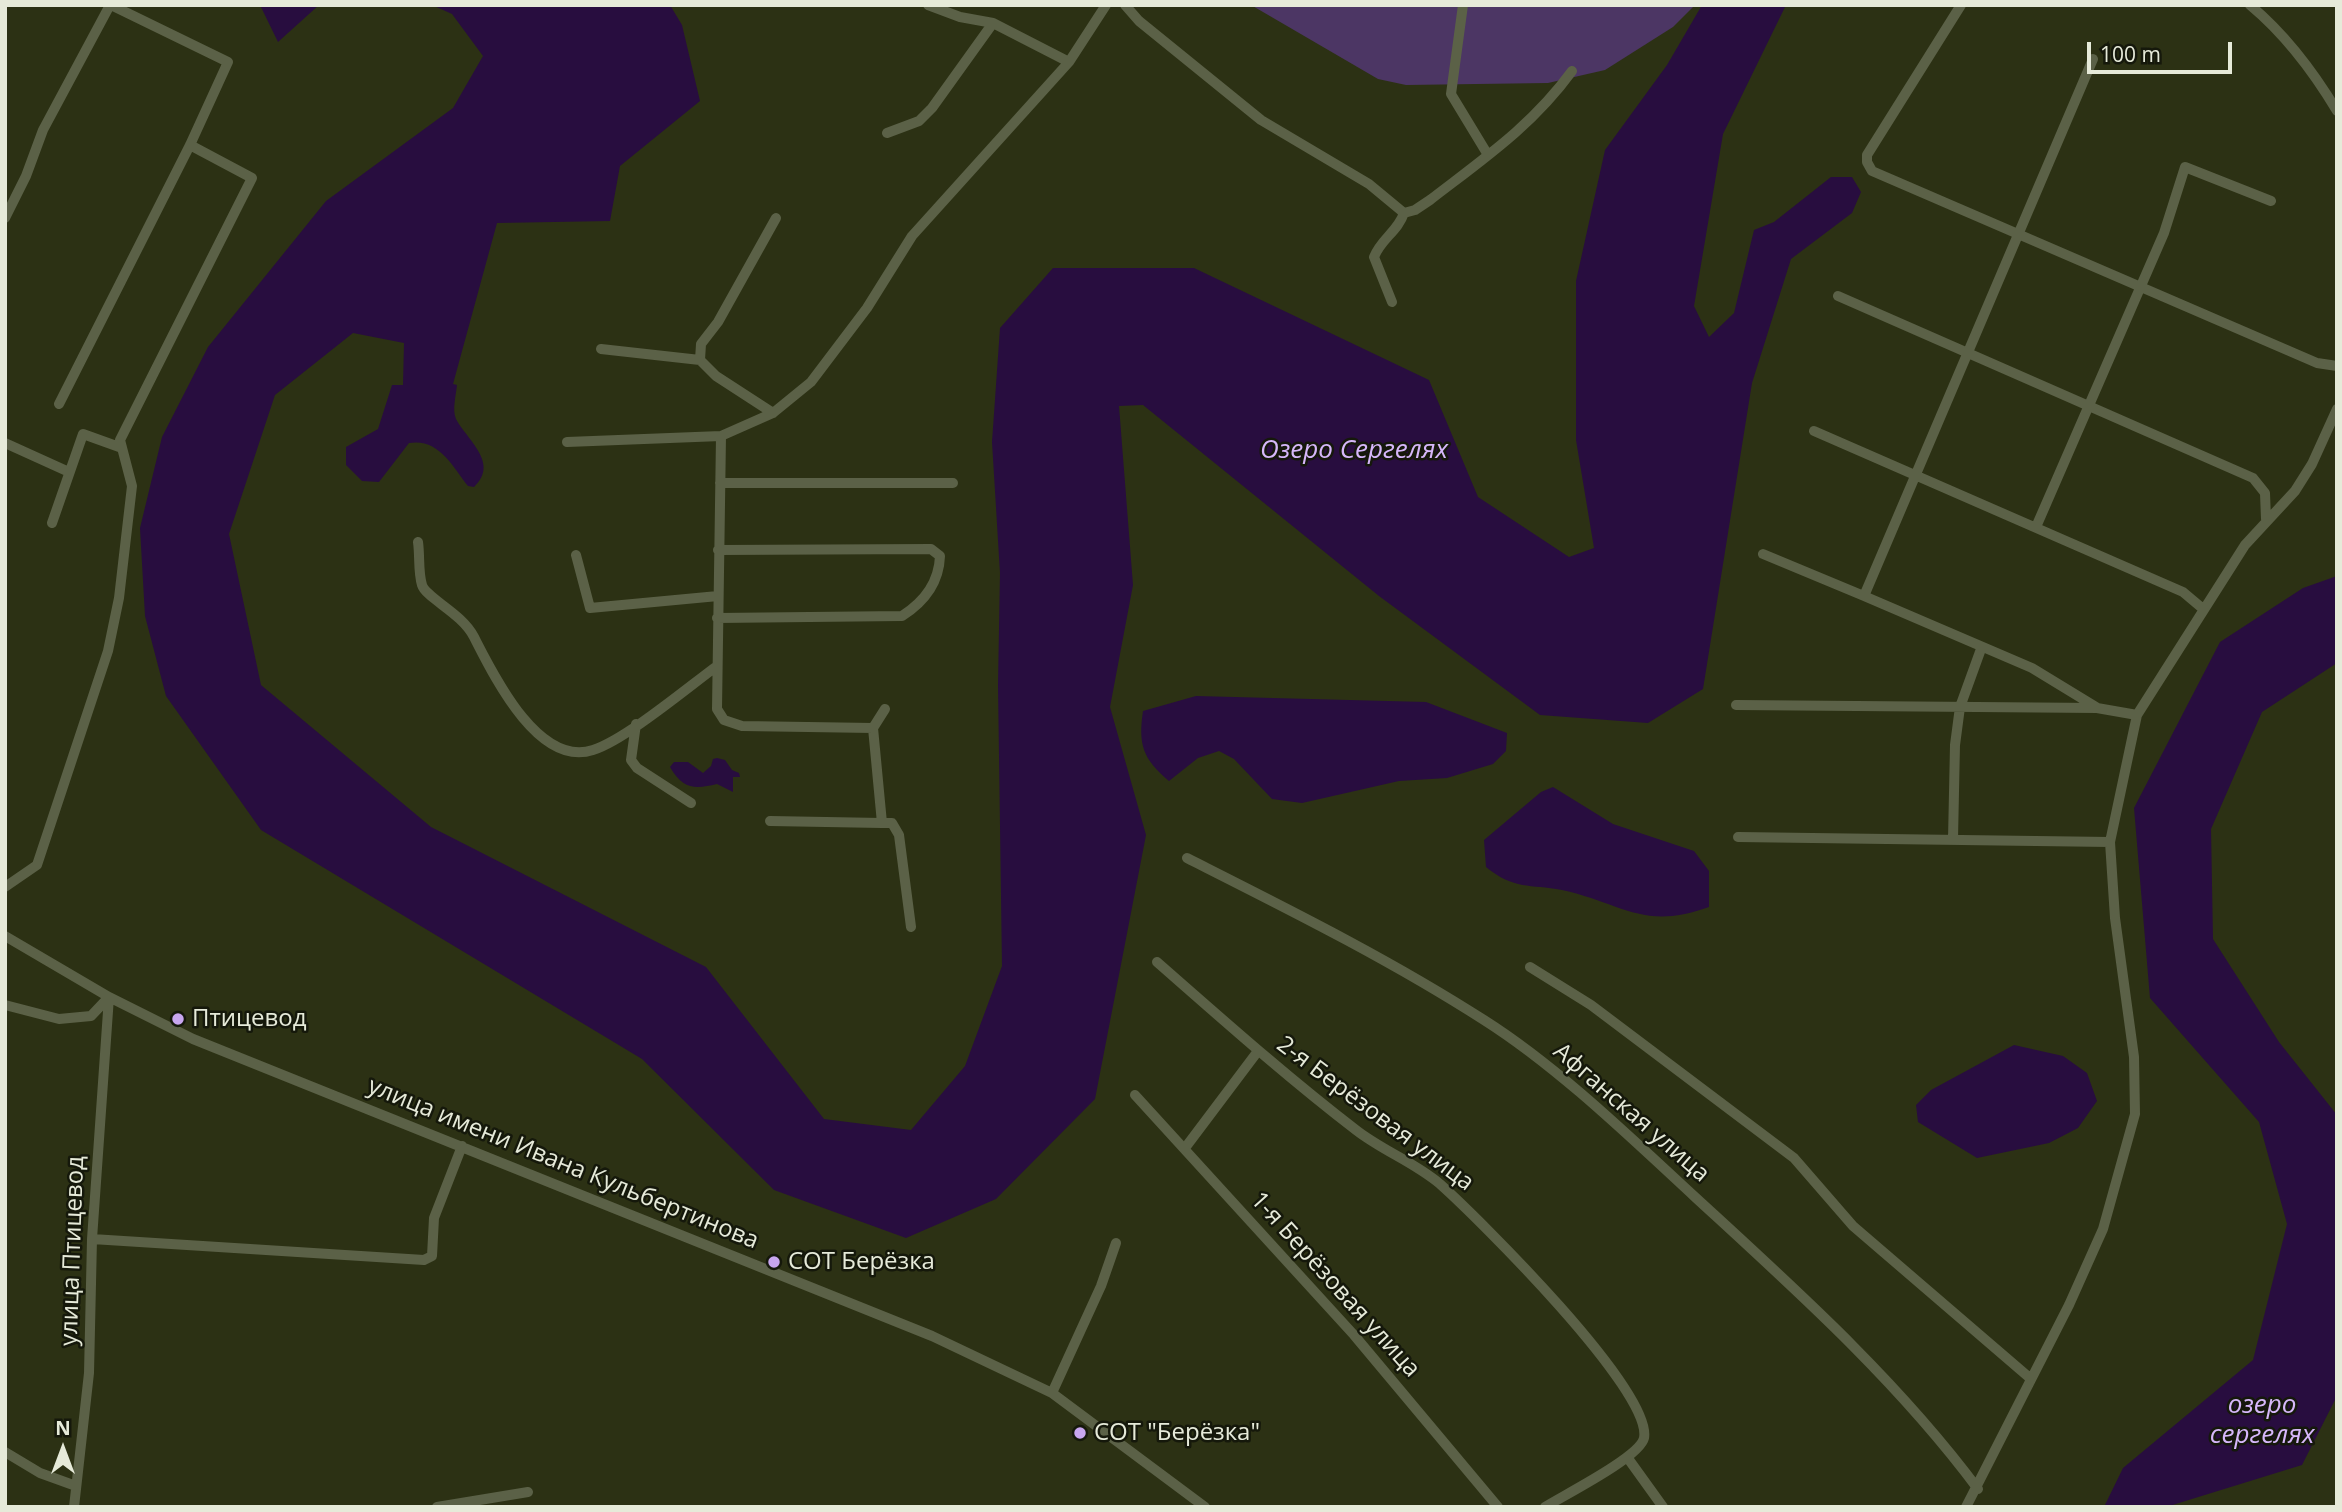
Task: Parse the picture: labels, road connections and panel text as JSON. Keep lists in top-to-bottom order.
{
  "streets": {
    "street": [
      "Афганская улица",
      "2-я Берёзовая улица",
      "улица имени Ивана Кульбертинова",
      "улица Птицевод",
      "1-я Берёзовая улица"
    ]
  },
  "crossings": [
    ["улица имени Ивана Кульбертинова", "улица Птицевод"]
  ],
  "water": ["Озеро Сергелях", "озеро сергелях"],
  "places": ["Птицевод", "СОТ Берёзка", "СОТ \"Берёзка\""],
  "scale_bar": "100 m",
  "north": "top"
}
